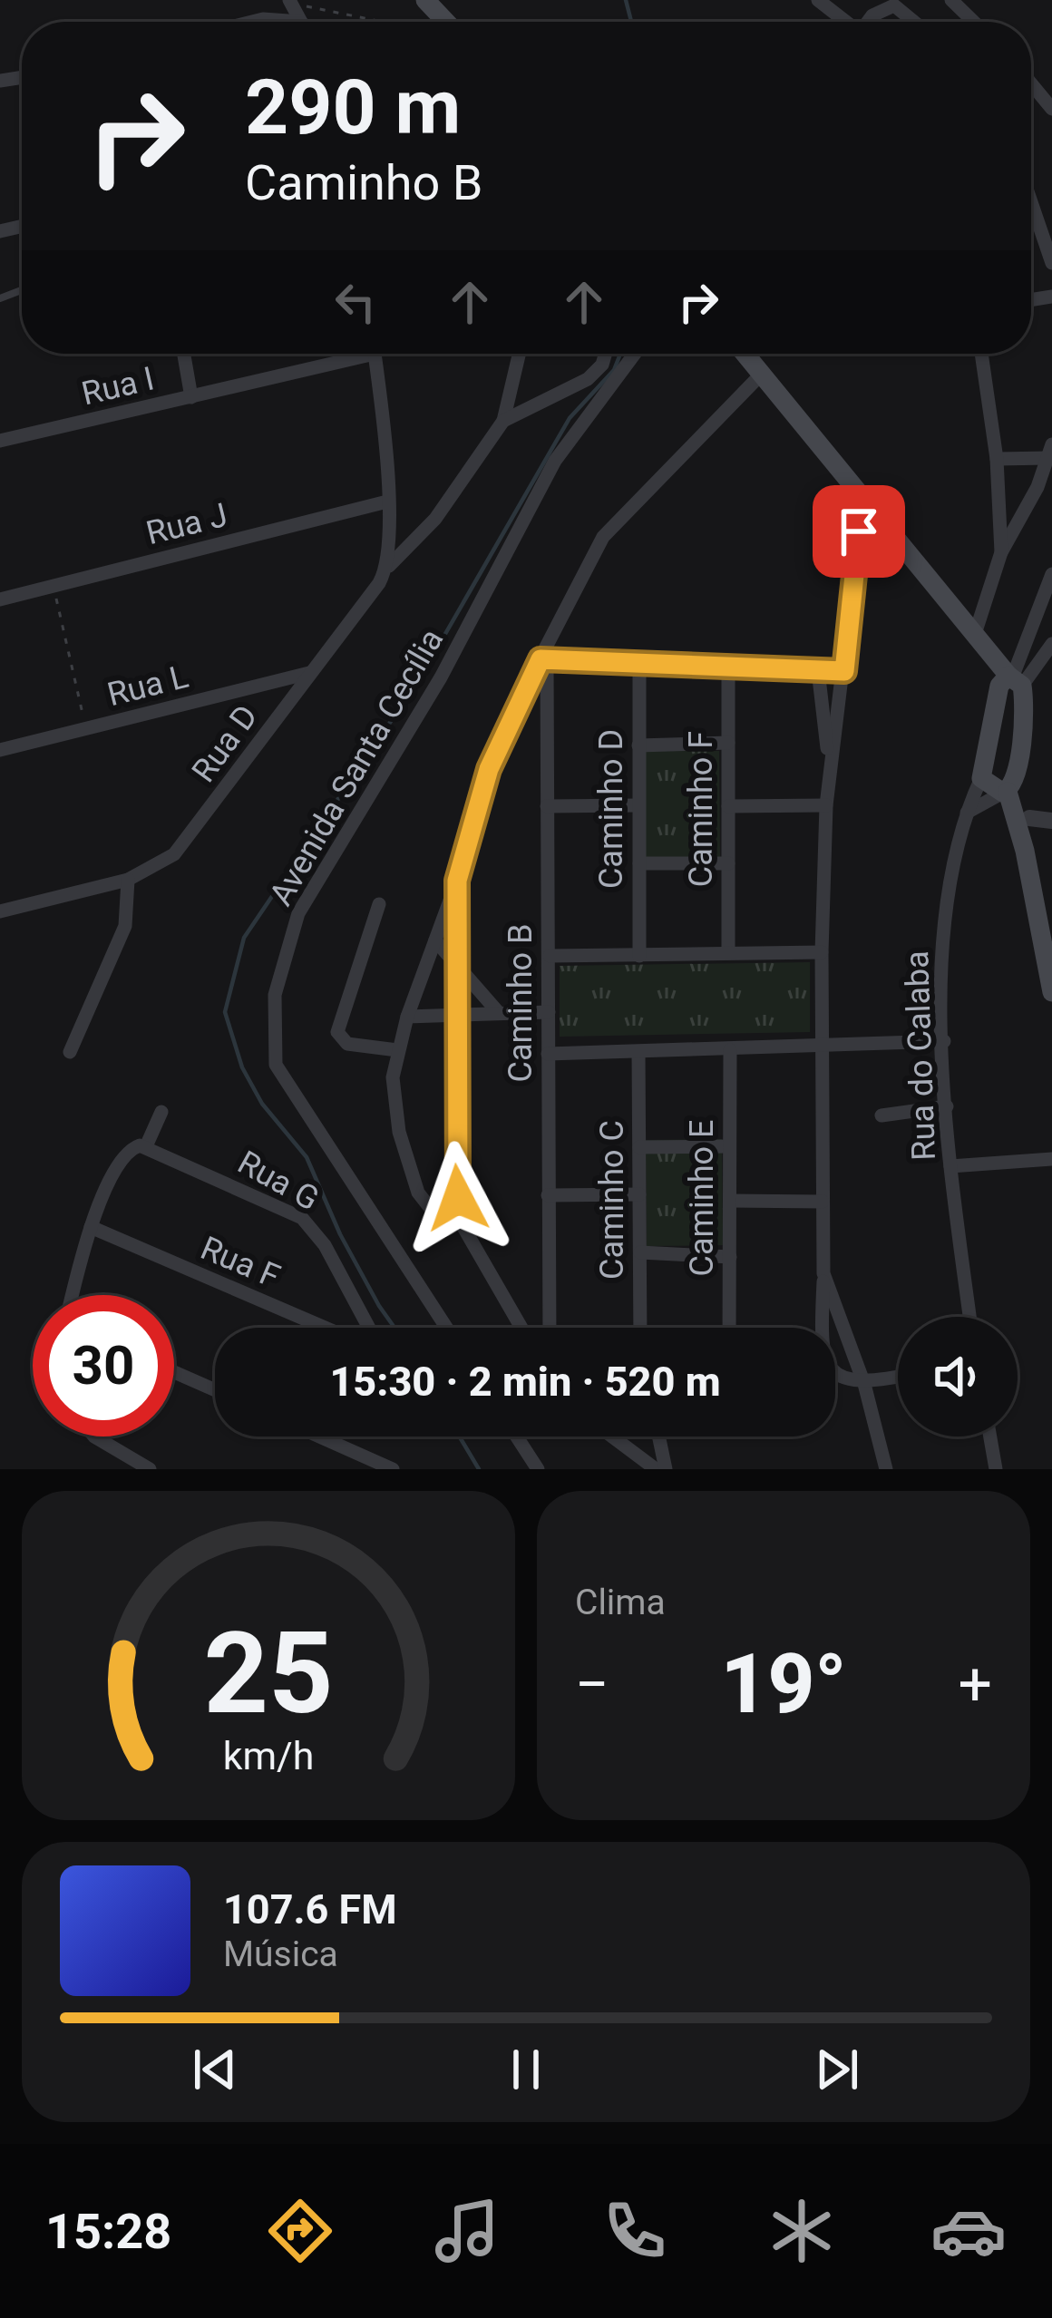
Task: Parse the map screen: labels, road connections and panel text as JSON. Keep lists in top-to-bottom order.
{
  "streets": {
    "street": [
      "Rua I",
      "Rua J",
      "Rua L",
      "Rua D",
      "Avenida Santa Cecília",
      "Caminho D",
      "Caminho F",
      "Caminho B",
      "Rua do Calaba",
      "Rua G",
      "Caminho E",
      "Caminho C",
      "Rua F"
    ]
  },
  "crossings": [
    ["Rua L", "Rua D"]
  ],
  "page": {
    "turn": ["290 m", "Caminho B"],
    "limit": "30",
    "trip": "15:30 · 2 min · 520 m",
    "tile": "Clima",
    "heat": ["−", "19°", "+"],
    "song": ["107.6 FM", "Música"],
    "tabs": "15:28",
    "gauge": ["25", "km/h"]
  }
}
